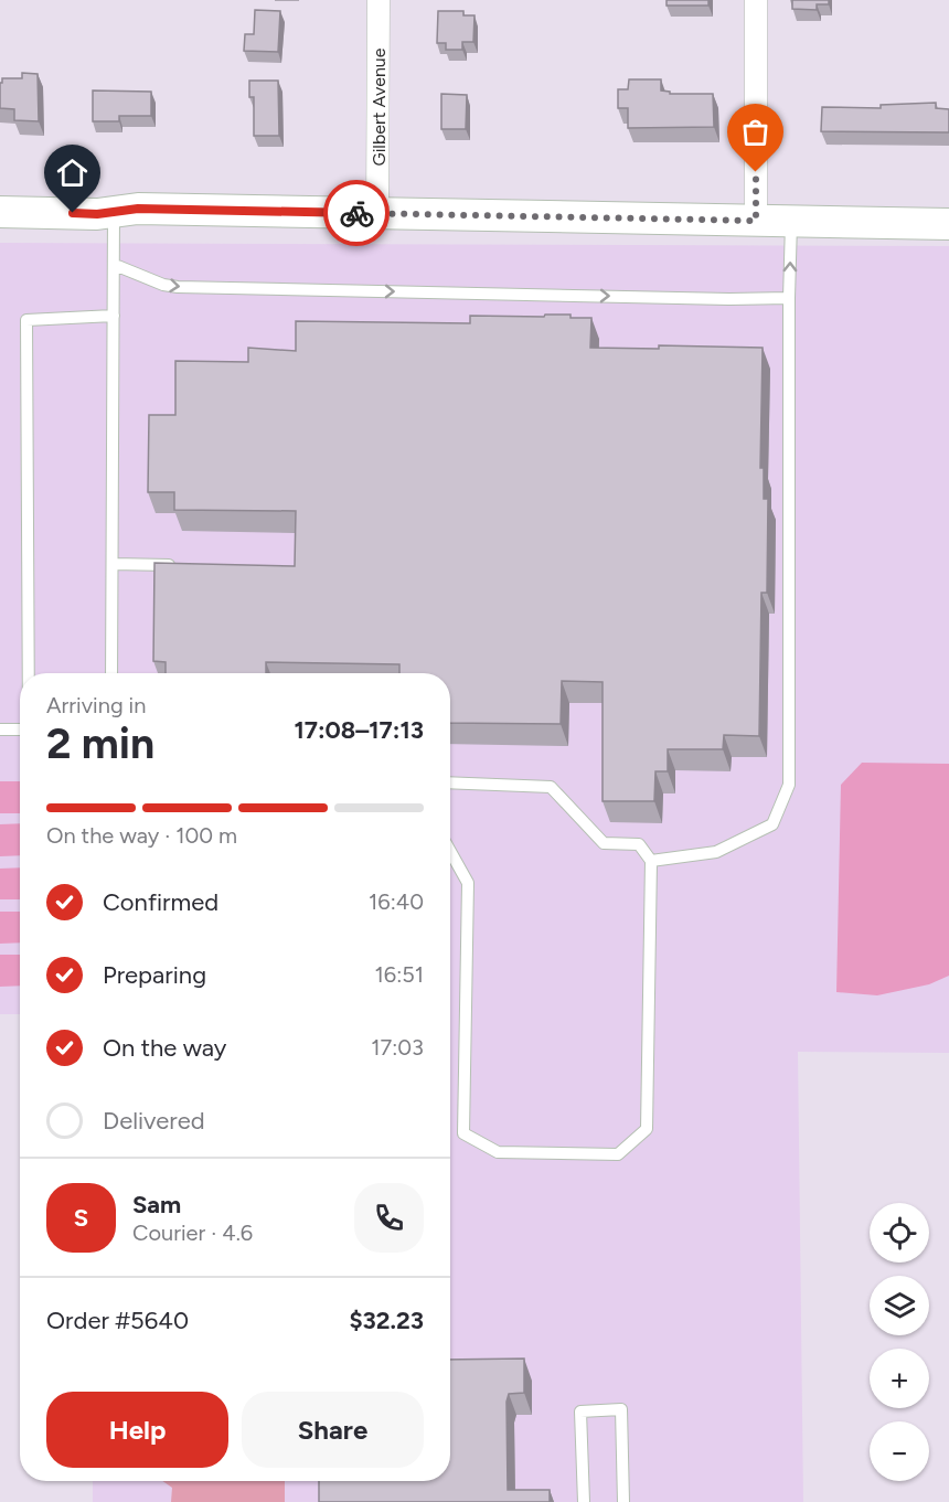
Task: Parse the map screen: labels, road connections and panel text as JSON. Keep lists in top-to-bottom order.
{
  "streets": {
    "street": ["Gilbert Avenue"]
  },
  "page": {
    "heading": ["2 min", "Arriving in", "17:08–17:13"],
    "panel": [
      "Sam",
      "Courier · 4.6",
      "Order #5640",
      "$32.23"
    ],
    "bar": "On the way · 100 m",
    "list": [
      ["Confirmed", "16:40"],
      ["Preparing", "16:51"],
      ["On the way", "17:03"],
      "Delivered"
    ],
    "round": "S",
    "map_buttons": ["+", "−"],
    "buttons": ["Help", "Share"]
  }
}
